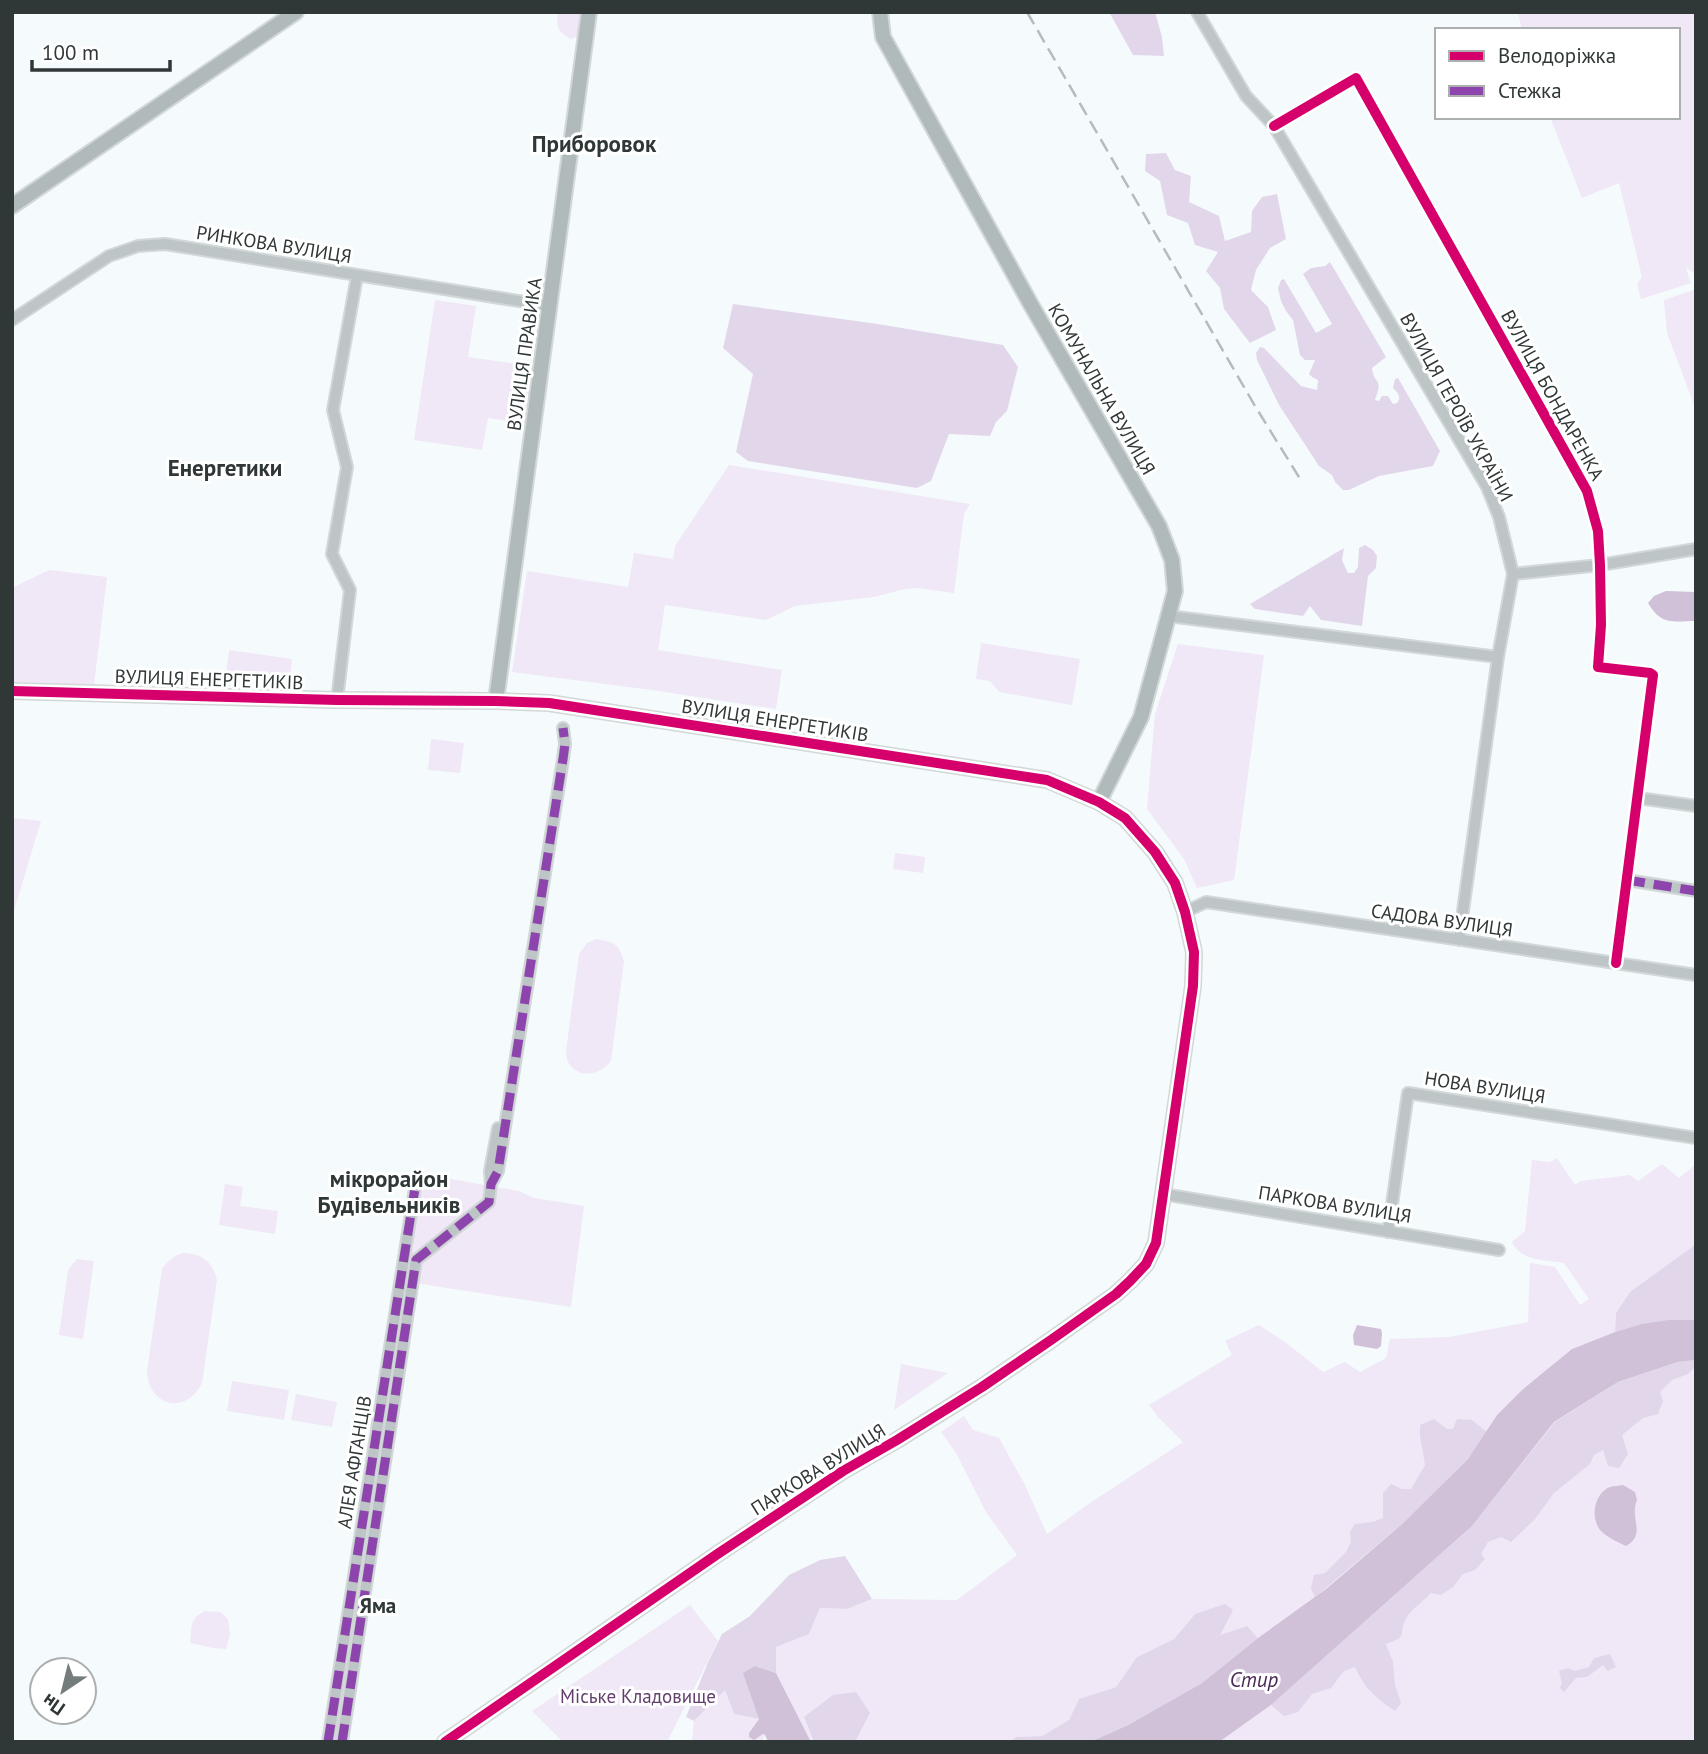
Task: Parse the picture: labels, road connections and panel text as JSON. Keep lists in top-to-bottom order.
{
  "streets": {
    "street": [
      "РИНКОВА ВУЛИЦЯ",
      "ВУЛИЦЯ ПРАВИКА",
      "КОМУНАЛЬНА ВУЛИЦЯ",
      "ВУЛИЦЯ БОНДАРЕНКА",
      "ВУЛИЦЯ ГЕРОЇВ УКРАЇНИ",
      "ВУЛИЦЯ ЕНЕРГЕТИКІВ",
      "САДОВА ВУЛИЦЯ",
      "НОВА ВУЛИЦЯ",
      "ПАРКОВА ВУЛИЦЯ",
      "АЛЕЯ АФГАНЦІВ"
    ]
  },
  "crossings": [
    ["РИНКОВА ВУЛИЦЯ", "ВУЛИЦЯ ПРАВИКА"],
    ["ВУЛИЦЯ ПРАВИКА", "ВУЛИЦЯ ЕНЕРГЕТИКІВ"],
    ["КОМУНАЛЬНА ВУЛИЦЯ", "ВУЛИЦЯ ЕНЕРГЕТИКІВ"],
    ["ВУЛИЦЯ БОНДАРЕНКА", "ВУЛИЦЯ ГЕРОЇВ УКРАЇНИ"],
    ["ВУЛИЦЯ БОНДАРЕНКА", "САДОВА ВУЛИЦЯ"],
    ["ВУЛИЦЯ ГЕРОЇВ УКРАЇНИ", "САДОВА ВУЛИЦЯ"],
    ["ВУЛИЦЯ ЕНЕРГЕТИКІВ", "САДОВА ВУЛИЦЯ"],
    ["ВУЛИЦЯ ЕНЕРГЕТИКІВ", "ПАРКОВА ВУЛИЦЯ"],
    ["НОВА ВУЛИЦЯ", "ПАРКОВА ВУЛИЦЯ"]
  ],
  "districts": [
    "Приборовок",
    "Енергетики",
    "мікрорайон Будівельників",
    "Яма"
  ],
  "water": ["Стир"],
  "parks": ["Міське Кладовище"],
  "legend": ["Велодоріжка", "Стежка"],
  "scale_bar": "100 m",
  "north": "bottom left"
}
